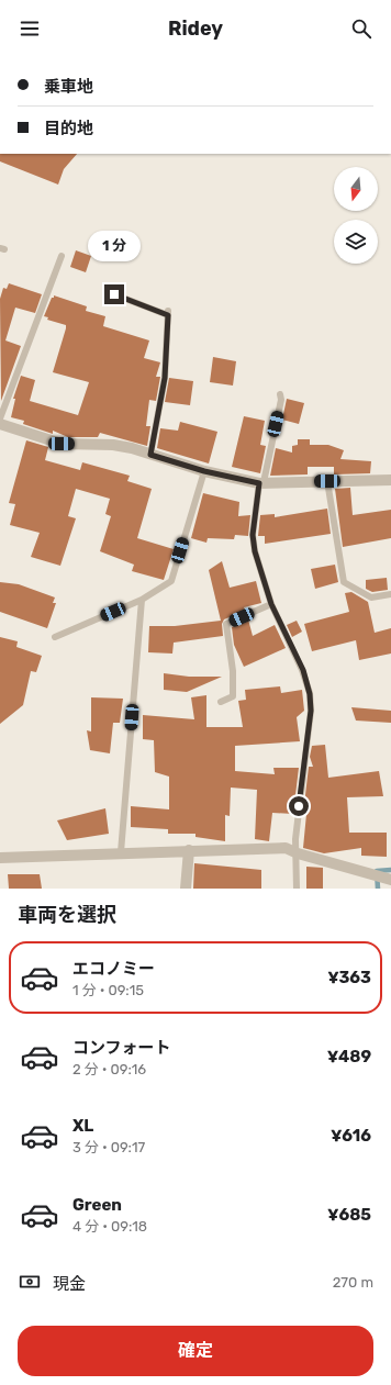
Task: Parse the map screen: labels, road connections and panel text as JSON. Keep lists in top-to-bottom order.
{
  "north": "bottom",
  "page": {
    "header": "Ridey",
    "banner": ["乗車地", "目的地"],
    "bubble": "1 分",
    "heading": "車両を選択",
    "list": [
      {
        "name": "エコノミー",
        "note": "1 分 · 09:15",
        "value": "¥363"
      },
      {
        "name": "コンフォート",
        "note": "2 分 · 09:16",
        "value": "¥489"
      },
      {
        "name": "XL",
        "note": "3 分 · 09:17",
        "value": "¥616"
      },
      {
        "name": "Green",
        "note": "4 分 · 09:18",
        "value": "¥685"
      }
    ],
    "pay": ["現金", "270 m"],
    "buttons": "確定"
  }
}
